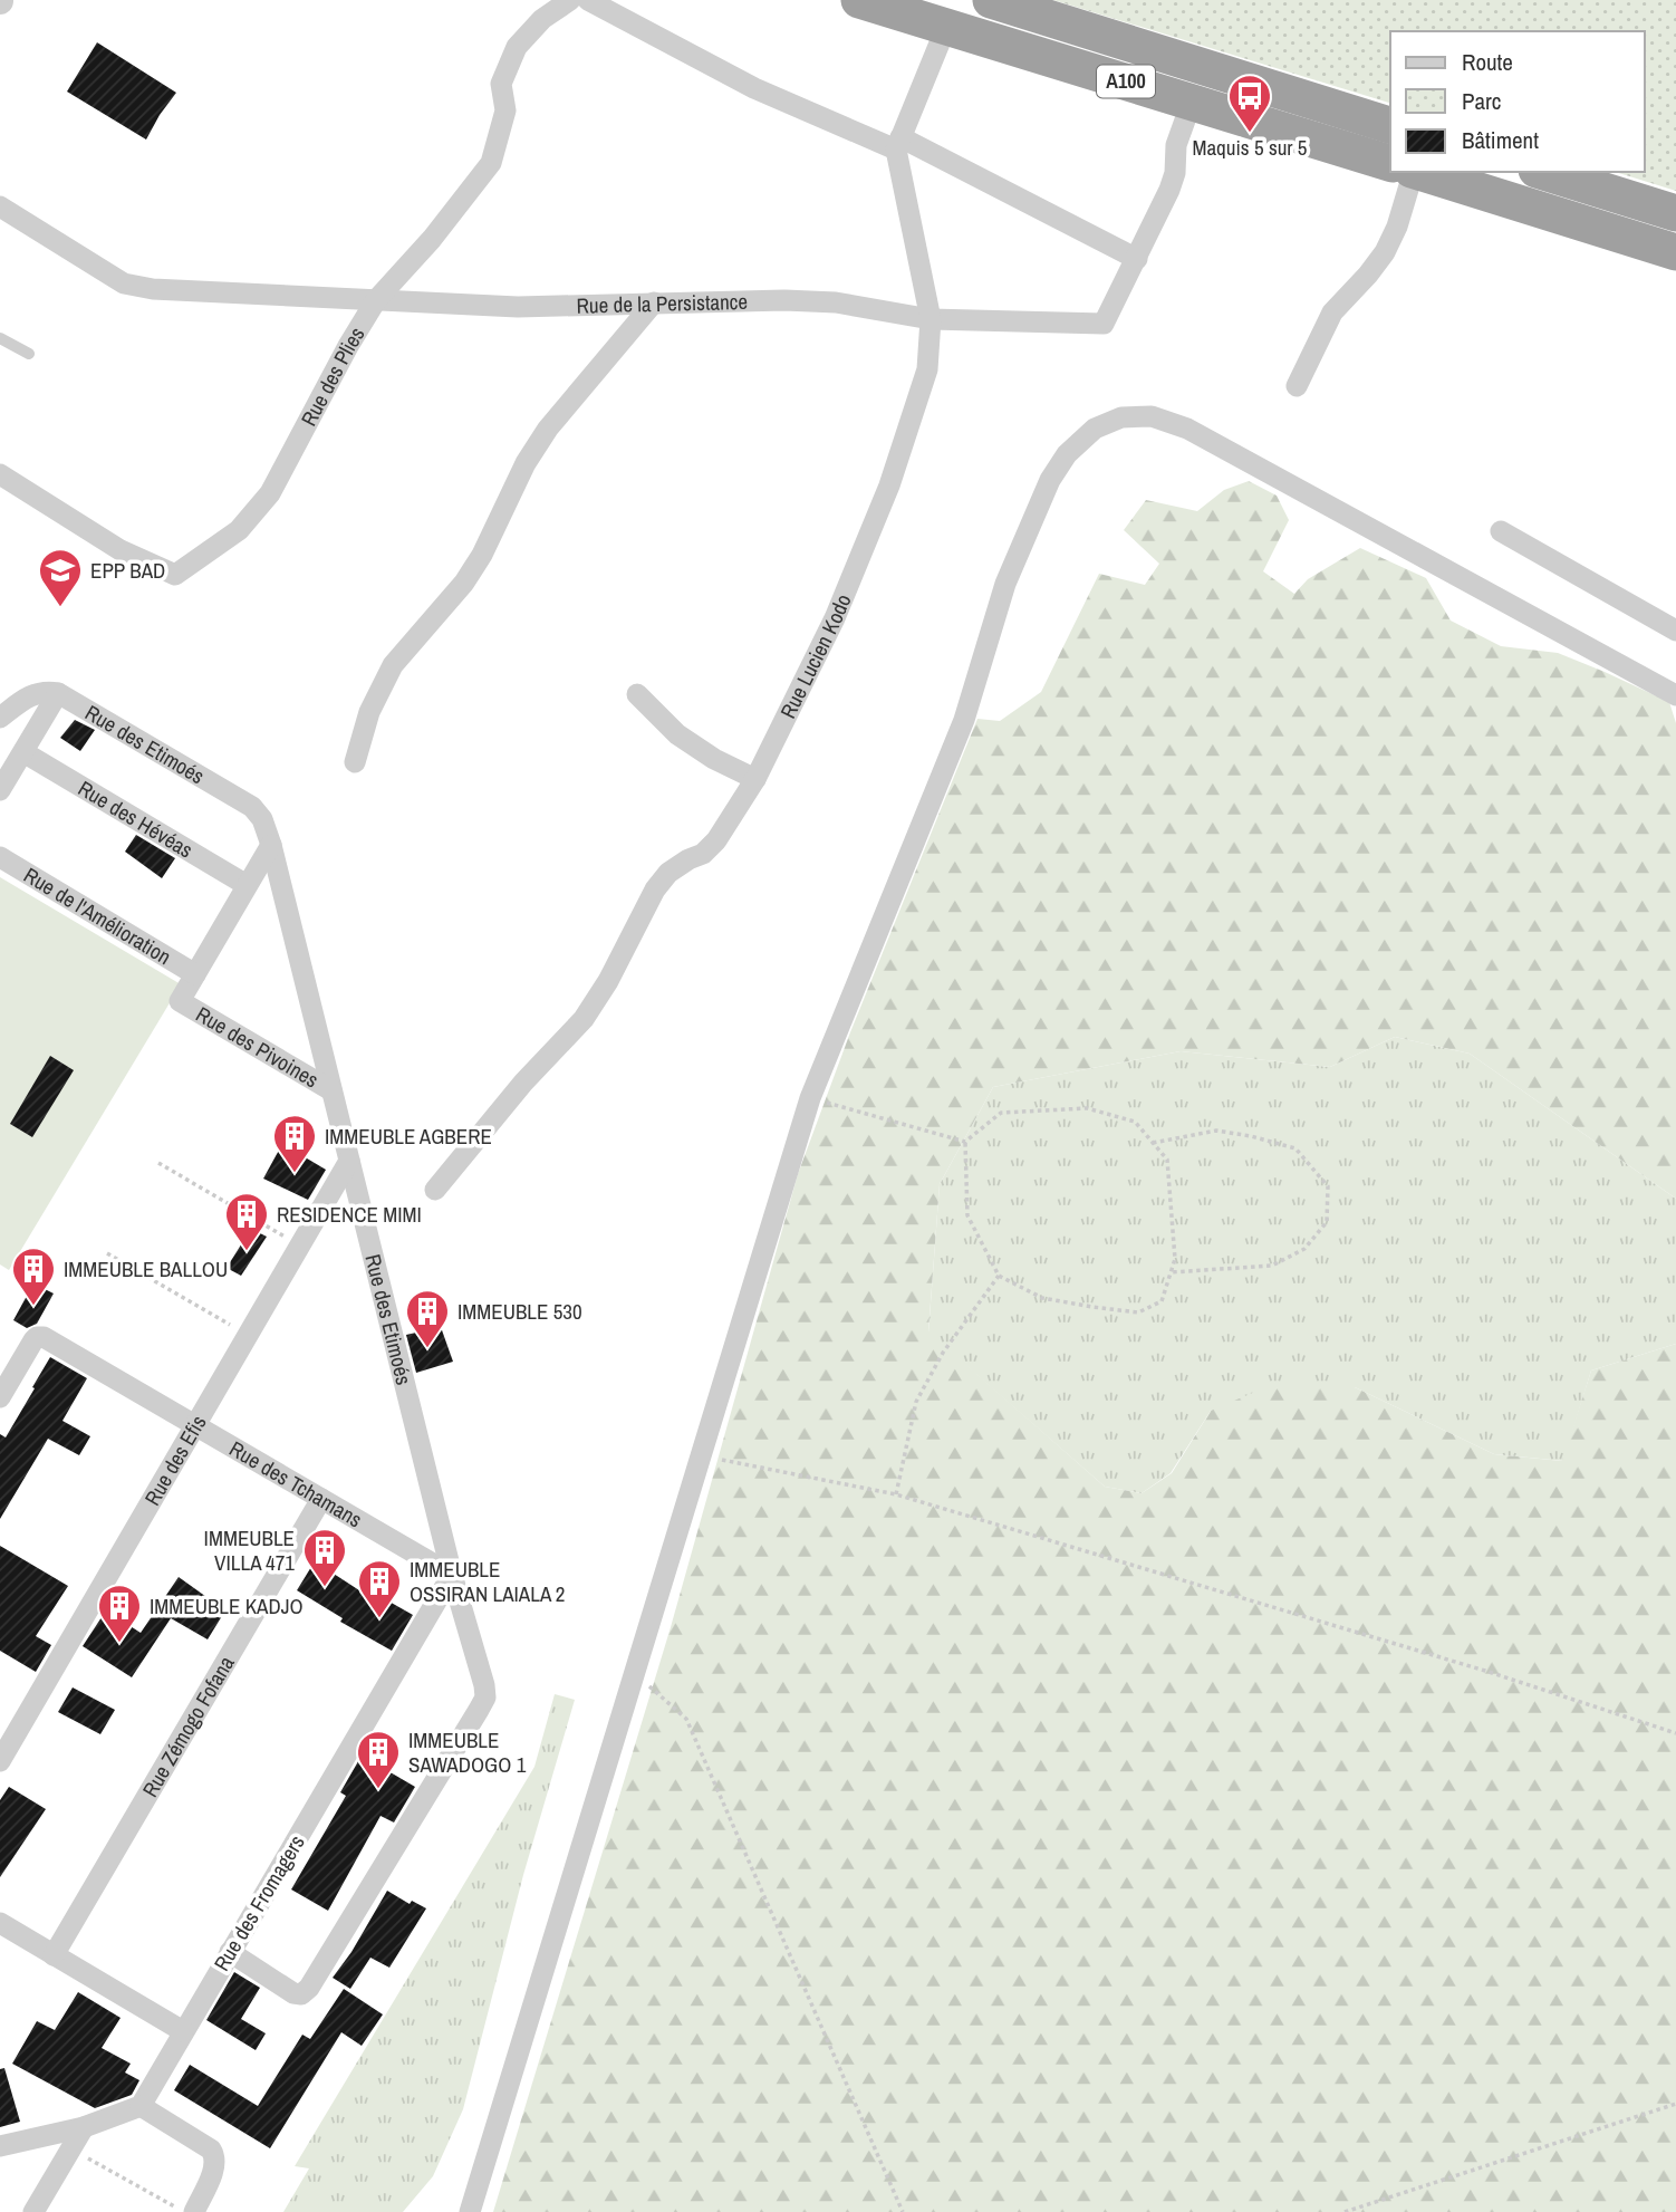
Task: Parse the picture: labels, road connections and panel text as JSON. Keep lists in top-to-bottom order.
{
  "streets": {
    "highway": ["A100"],
    "street": [
      "Rue de la Persistance",
      "Rue des Plies",
      "Rue Lucien Kodo",
      "Rue des Etimoés",
      "Rue des Hévéas",
      "Rue de l'Amélioration",
      "Rue des Pivoines",
      "Rue des Efis",
      "Rue des Tchamans",
      "Rue Zémogo Fofana",
      "Rue des Fromagers"
    ]
  },
  "crossings": [
    ["A100", "Rue de la Persistance"],
    ["Rue de la Persistance", "Rue des Plies"],
    ["Rue de la Persistance", "Rue Lucien Kodo"],
    ["Rue des Etimoés", "Rue des Pivoines"],
    ["Rue des Etimoés", "Rue des Efis"],
    ["Rue des Etimoés", "Rue des Tchamans"],
    ["Rue des Etimoés", "Rue des Fromagers"],
    ["Rue des Hévéas", "Rue des Pivoines"],
    ["Rue de l'Amélioration", "Rue des Pivoines"],
    ["Rue des Efis", "Rue des Tchamans"],
    ["Rue des Tchamans", "Rue Zémogo Fofana"],
    ["Rue des Tchamans", "Rue des Fromagers"]
  ],
  "places": {
    "bus stop": ["Maquis 5 sur 5"],
    "school or university": ["EPP BAD"],
    "building": [
      "IMMEUBLE AGBERE",
      "RESIDENCE MIMI",
      "IMMEUBLE BALLOU",
      "IMMEUBLE 530",
      "IMMEUBLE VILLA 471",
      "IMMEUBLE OSSIRAN LAIALA 2",
      "IMMEUBLE KADJO",
      "IMMEUBLE SAWADOGO 1"
    ]
  },
  "legend": ["Route", "Parc", "Bâtiment"]
}
